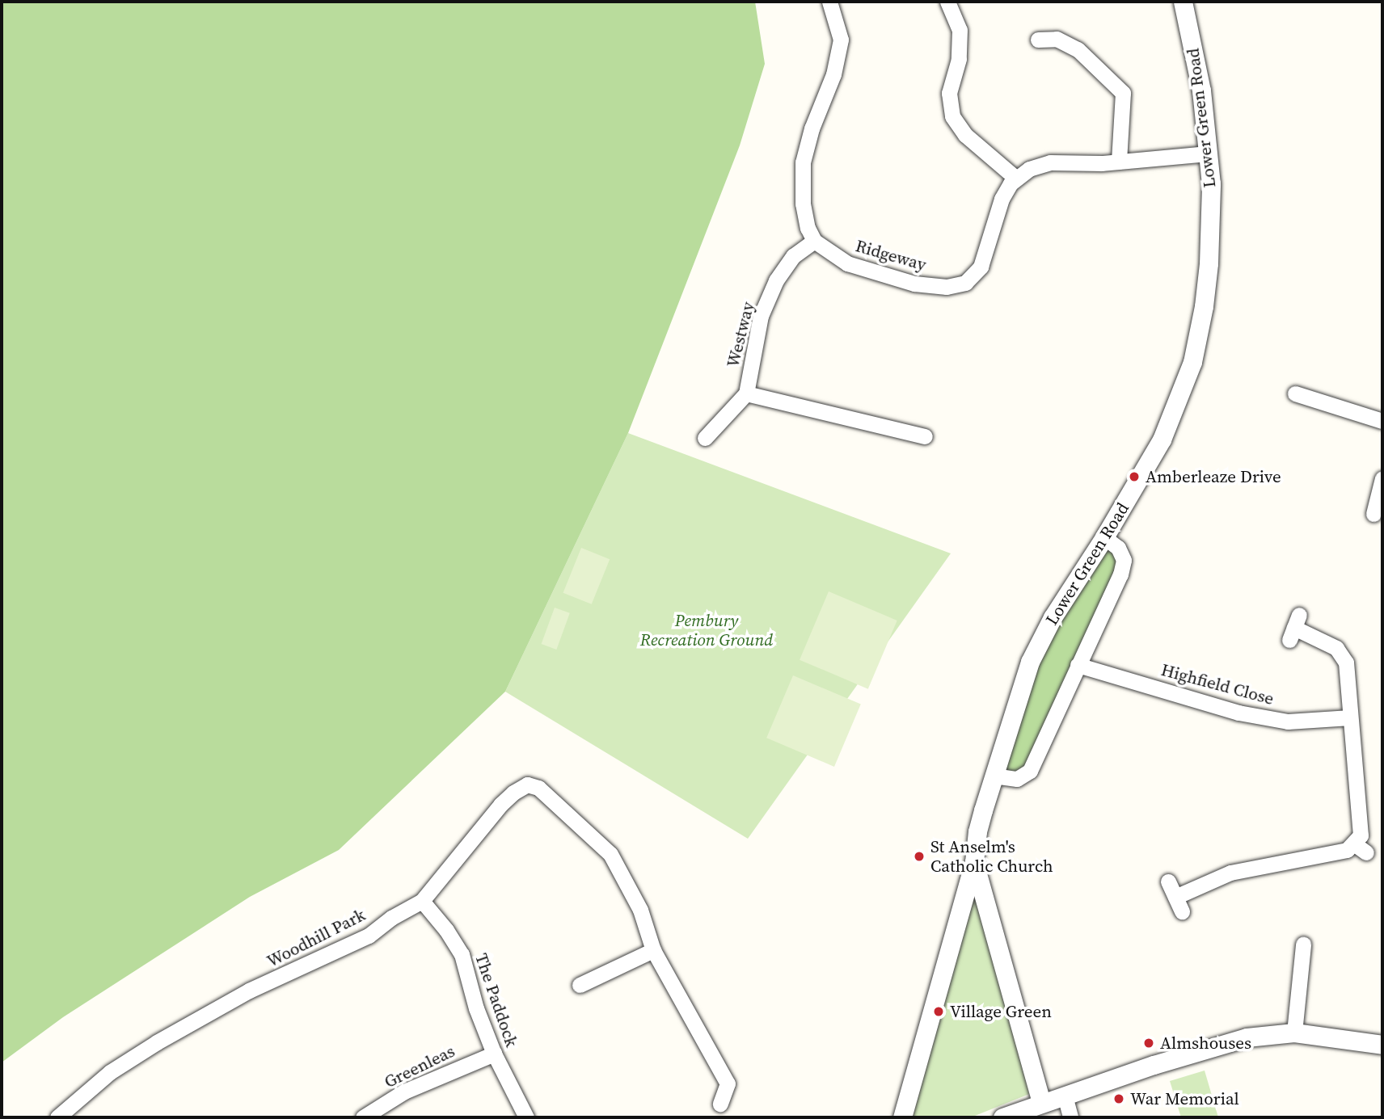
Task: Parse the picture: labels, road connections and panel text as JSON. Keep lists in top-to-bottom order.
{
  "streets": {
    "street": [
      "Lower Green Road",
      "Ridgeway",
      "Westway",
      "Highfield Close",
      "Woodhill Park",
      "The Paddock",
      "Greenleas"
    ]
  },
  "crossings": [
    ["Ridgeway", "Westway"],
    ["Woodhill Park", "The Paddock"],
    ["The Paddock", "Greenleas"]
  ],
  "parks": ["Pembury Recreation Ground"],
  "places": [
    "Amberleaze Drive",
    "St Anselm's Catholic Church",
    "Village Green",
    "Almshouses",
    "War Memorial"
  ]
}
